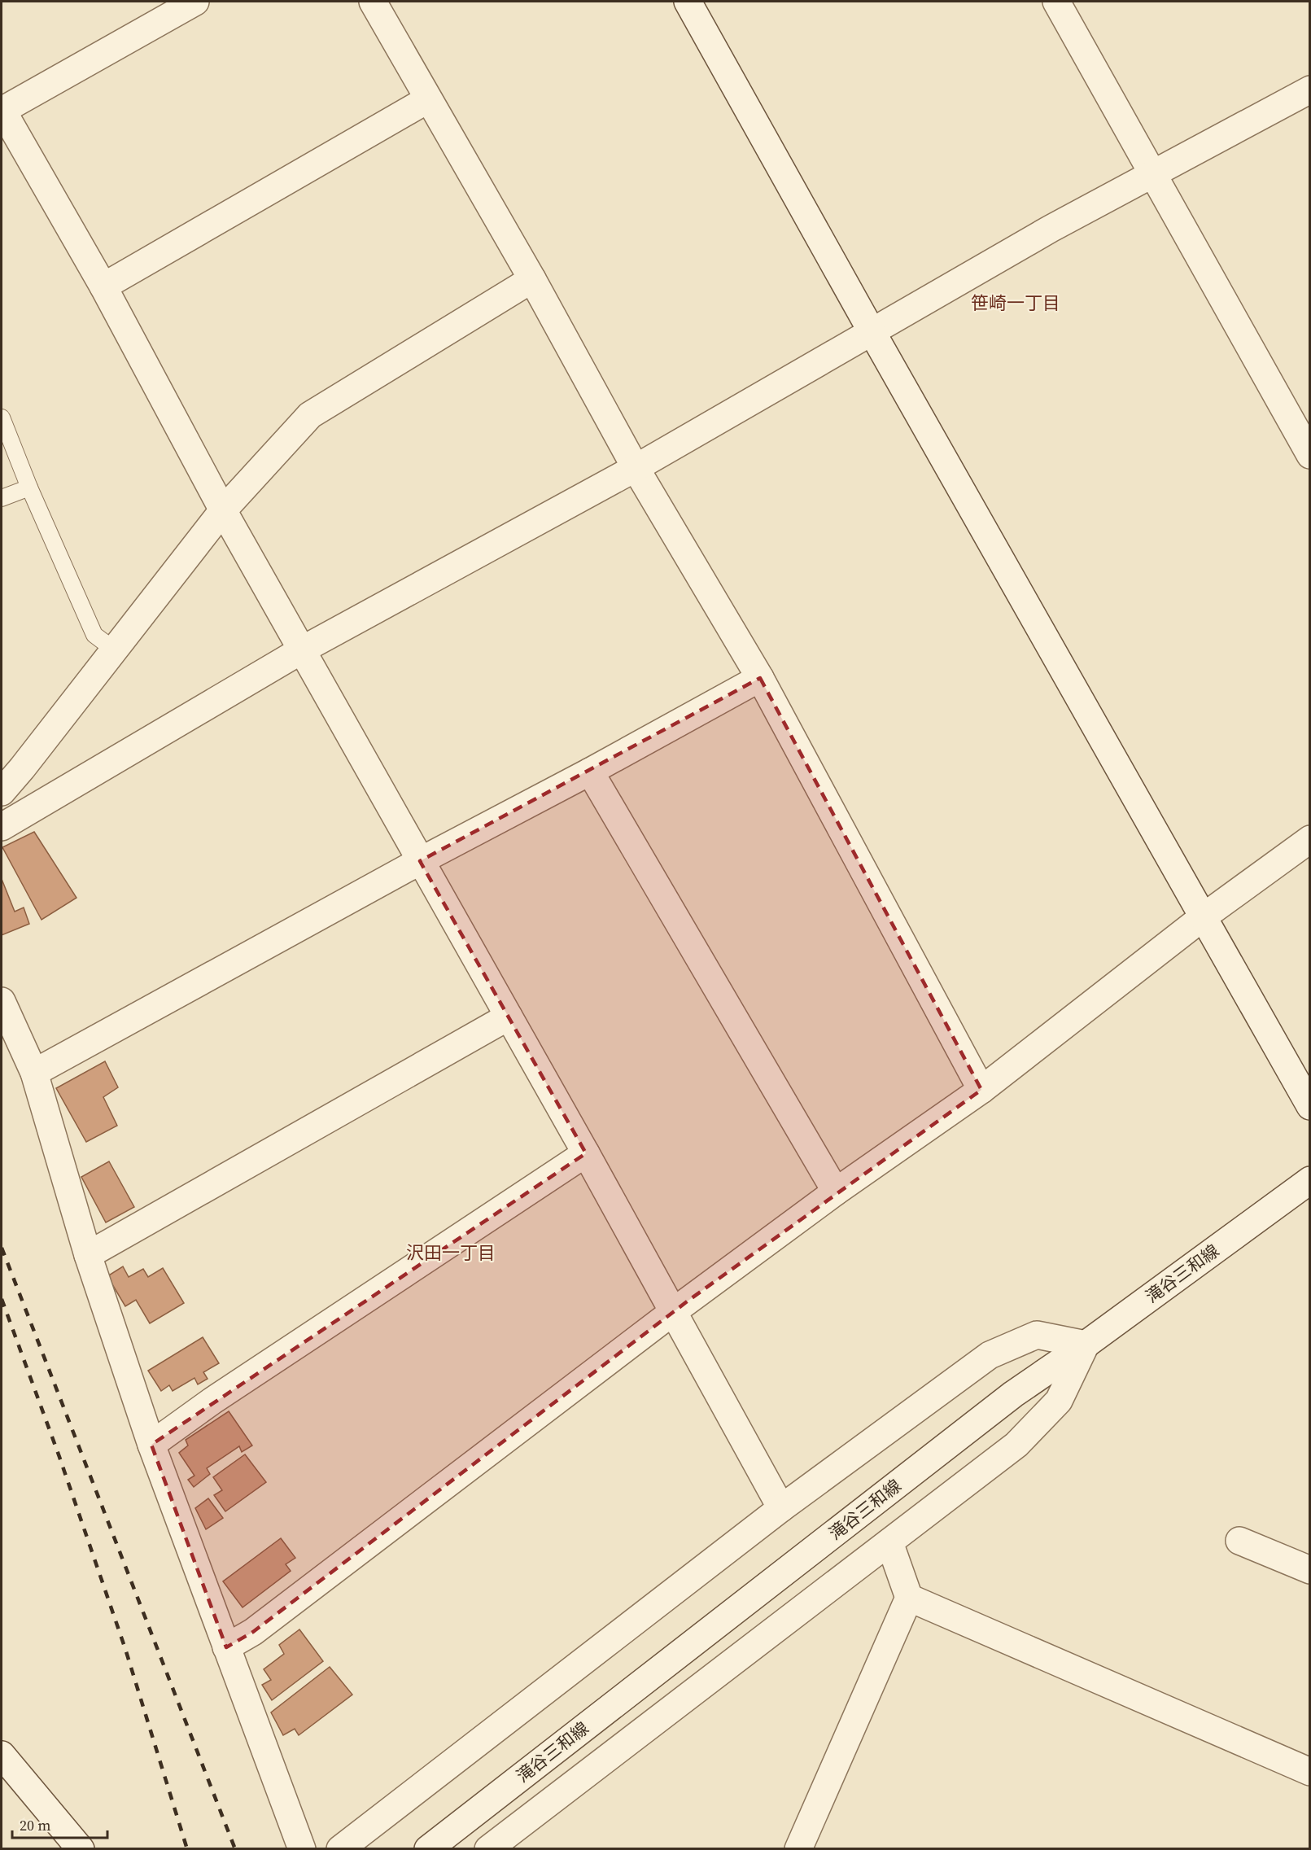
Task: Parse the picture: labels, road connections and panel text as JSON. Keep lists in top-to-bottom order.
{
  "streets": {
    "street": ["滝谷三和線"]
  },
  "districts": ["笹崎一丁目", "沢田一丁目"],
  "scale_bar": "20 m"
}
